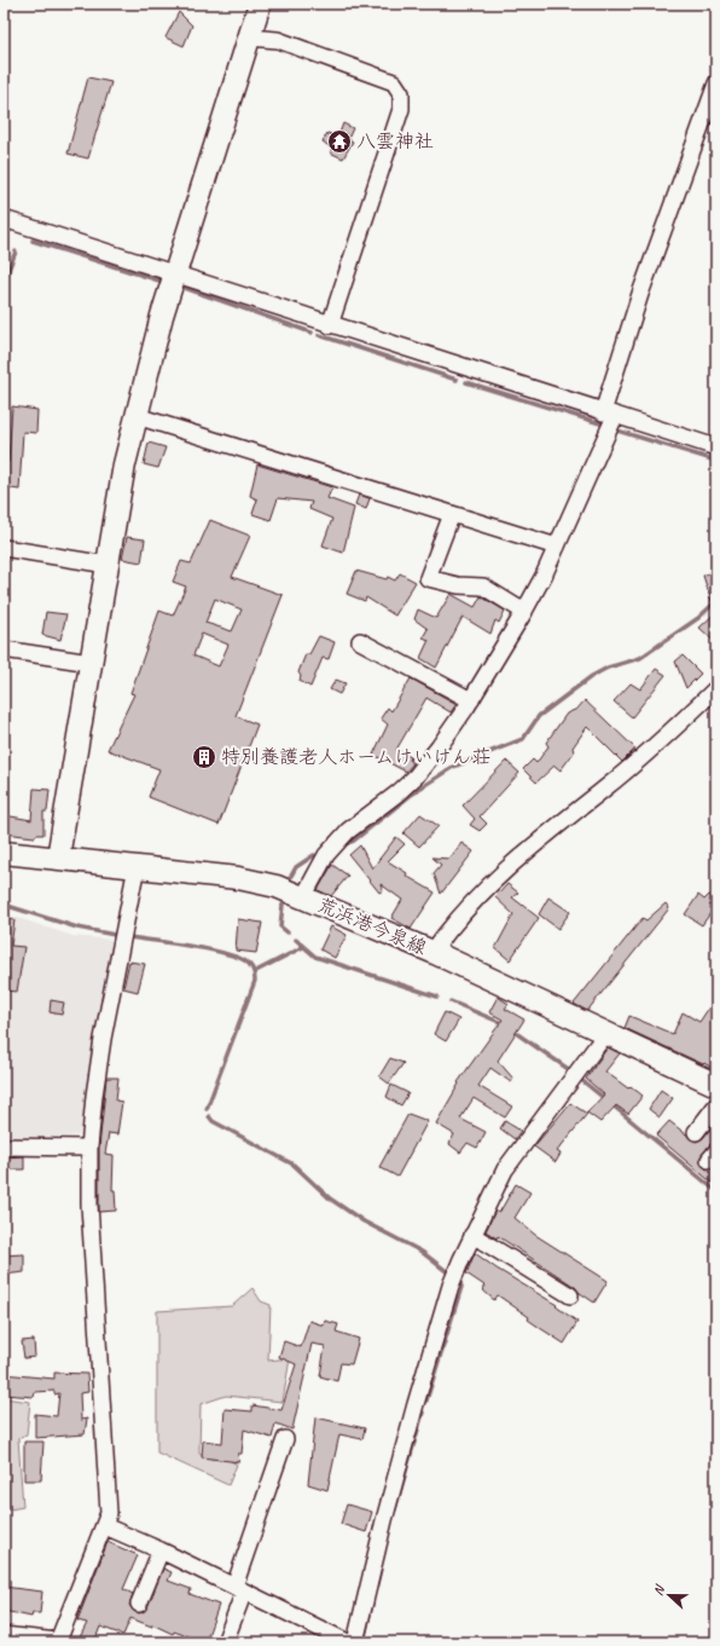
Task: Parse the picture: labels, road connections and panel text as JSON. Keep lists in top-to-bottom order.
{
  "streets": {
    "street": ["荒浜港今泉線"]
  },
  "places": {
    "temple": ["八雲神社"],
    "building": ["特別養護老人ホームけいけん荘"]
  },
  "north": "left"
}
